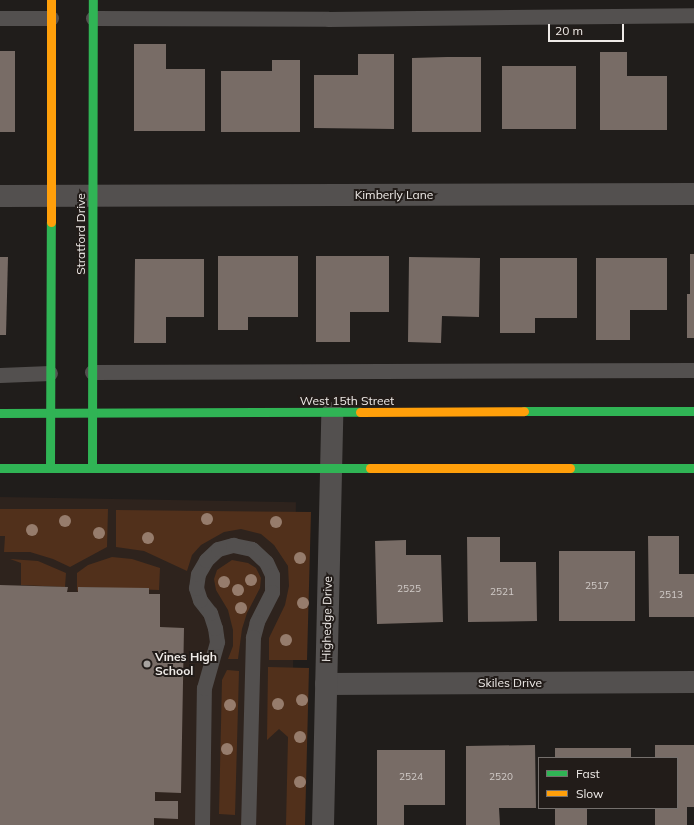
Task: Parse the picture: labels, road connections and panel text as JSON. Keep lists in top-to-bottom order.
{
  "streets": {
    "main road": ["Stratford Drive", "West 15th Street"],
    "street": ["Kimberly Lane", "Highedge Drive", "Skiles Drive"]
  },
  "crossings": [
    ["Kimberly Lane", "Stratford Drive"],
    ["Stratford Drive", "West 15th Street"],
    ["West 15th Street", "Highedge Drive"],
    ["Highedge Drive", "Skiles Drive"]
  ],
  "places": ["Vines High School"],
  "house_numbers": [
    "2517",
    "2525",
    "2521",
    "2513",
    "2524",
    "2520"
  ],
  "legend": ["Fast", "Slow"],
  "scale_bar": "20 m"
}
